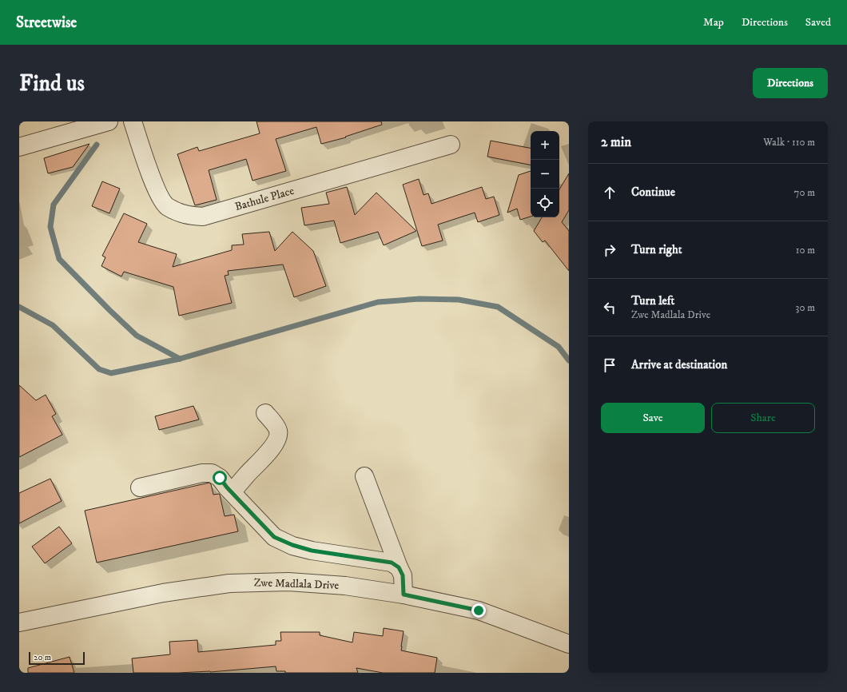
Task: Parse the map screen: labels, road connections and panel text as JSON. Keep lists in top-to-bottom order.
{
  "streets": {
    "street": ["Bathule Place", "Zwe Madlala Drive"]
  },
  "scale_bar": "20 m",
  "page": {
    "header": "Streetwise",
    "nav": ["Map", "Directions", "Saved"],
    "buttons": [
      "Directions",
      ["Save", "Share"]
    ],
    "title": "Find us",
    "heading": ["2 min", "Walk · 110 m"],
    "map_buttons": ["+", "−"],
    "list": [
      ["Continue", "70 m"],
      ["Turn right", "10 m"],
      ["Turn left", "Zwe Madlala Drive", "30 m"],
      "Arrive at destination"
    ],
    "scale": "20 m"
  }
}
